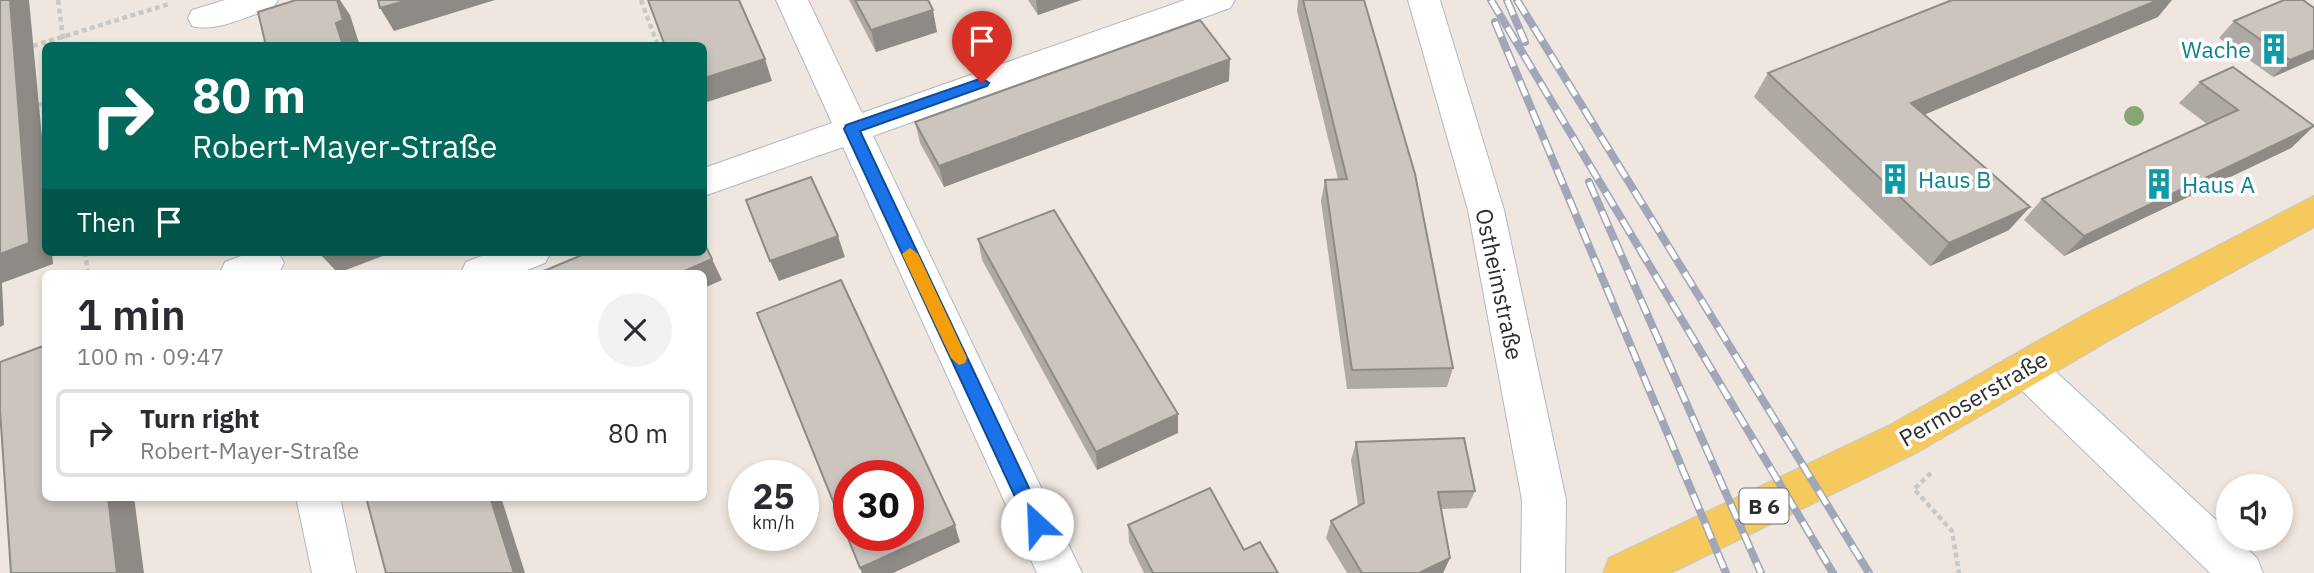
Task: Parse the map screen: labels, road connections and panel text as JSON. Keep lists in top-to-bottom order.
{
  "streets": {
    "main road": ["Permoserstraße", "B 6"],
    "street": ["Ostheimstraße"]
  },
  "places": {
    "building": ["Wache", "Haus B", "Haus A"]
  },
  "page": {
    "turn": ["80 m", "Robert-Mayer-Straße"],
    "then": "Then",
    "heading": ["1 min", "100 m · 09:47"],
    "list": [
      {
        "name": "Turn right",
        "note": "Robert-Mayer-Straße",
        "value": "80 m"
      }
    ],
    "speed": "25 km/h",
    "limit": "30"
  }
}
